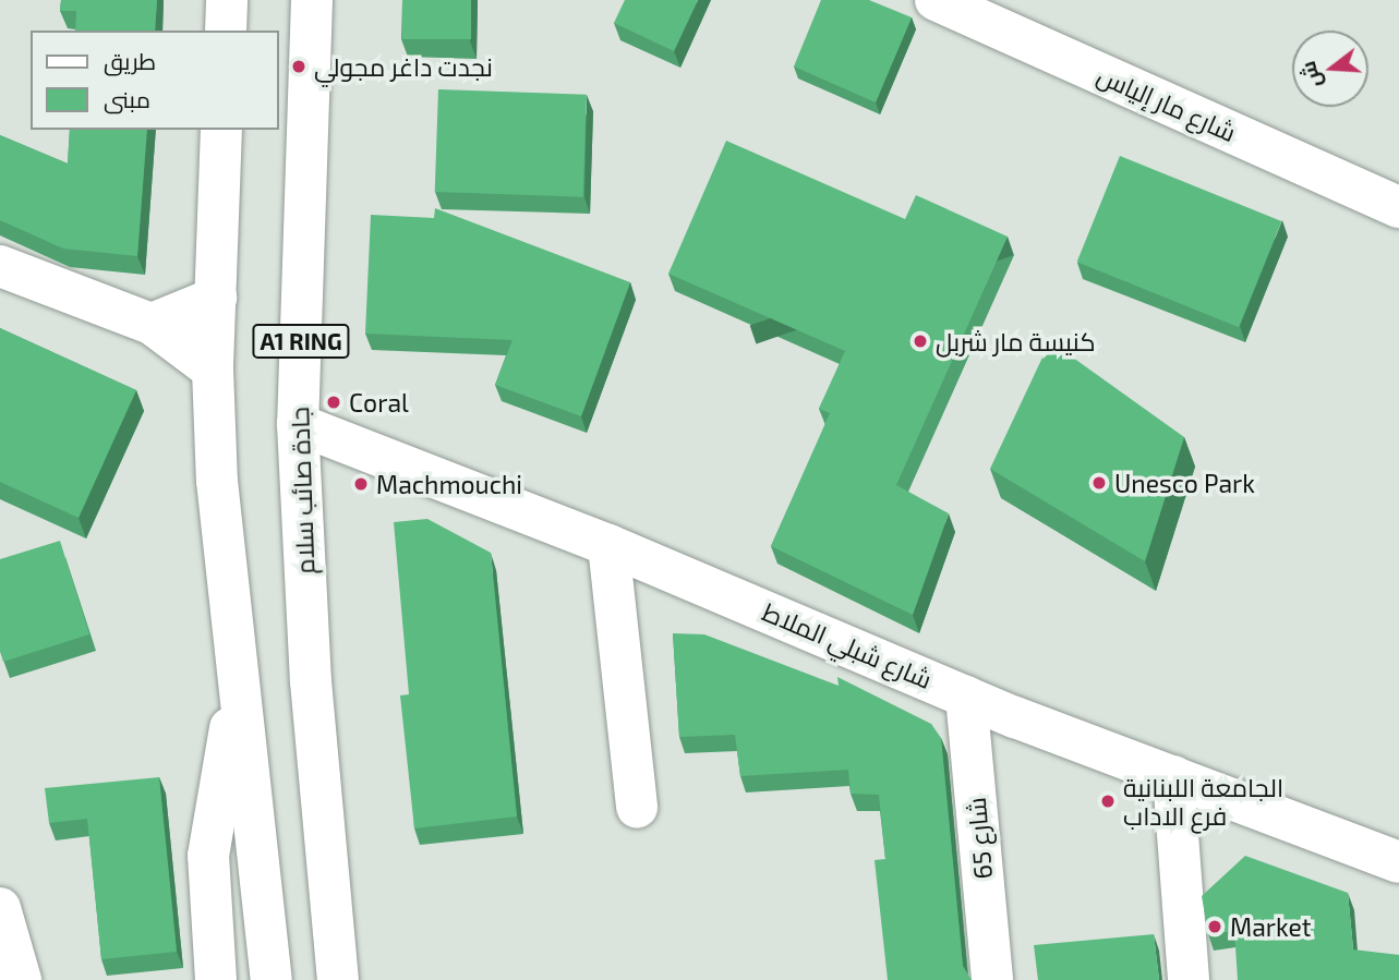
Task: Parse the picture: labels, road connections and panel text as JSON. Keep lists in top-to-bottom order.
{
  "streets": {
    "main road": [
      "شارع مار إلياس",
      "A1 RING",
      "جادة صائب سلام",
      "شارع شبلي الملاط",
      "شارع 65"
    ]
  },
  "crossings": [
    ["جادة صائب سلام", "شارع شبلي الملاط"],
    ["شارع شبلي الملاط", "شارع 65"]
  ],
  "places": [
    "نجدت داغر مجولي",
    "كنيسة مار شربل",
    "Coral",
    "Unesco Park",
    "Machmouchi",
    "الجامعة اللبنانية فرع الاداب",
    "Market"
  ],
  "legend": ["طريق", "مبنى"],
  "north": "left"
}
